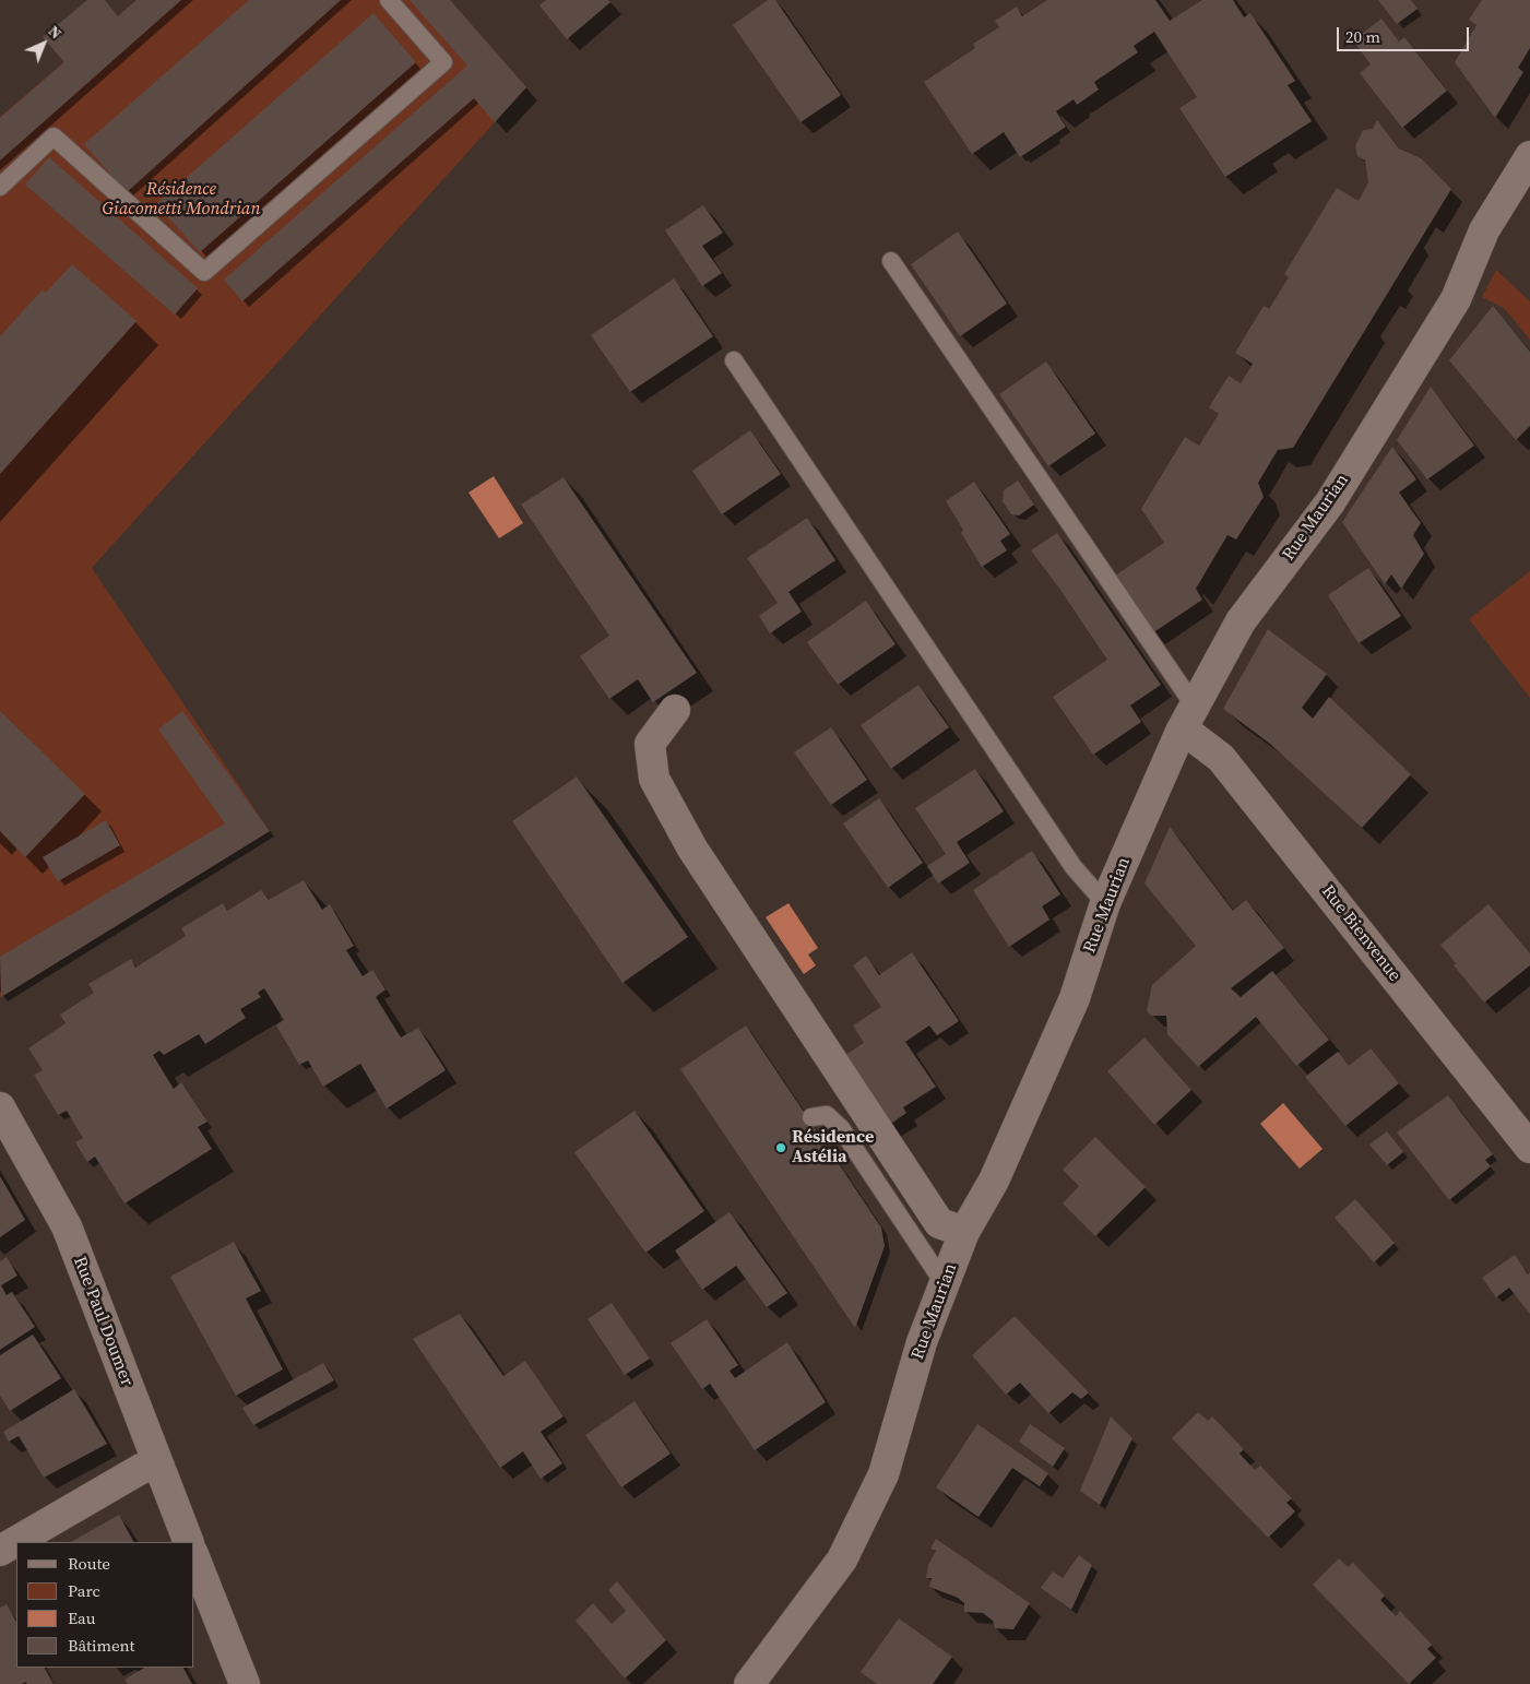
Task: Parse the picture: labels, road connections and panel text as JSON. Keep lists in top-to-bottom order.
{
  "streets": {
    "street": ["Rue Maurian", "Rue Bienvenue", "Rue Paul Doumer"]
  },
  "crossings": [
    ["Rue Maurian", "Rue Bienvenue"]
  ],
  "parks": ["Résidence Giacometti Mondrian"],
  "places": ["Résidence Astélia"],
  "legend": [
    "Route",
    "Parc",
    "Eau",
    "Bâtiment"
  ],
  "scale_bar": "20 m",
  "north": "top right"
}
